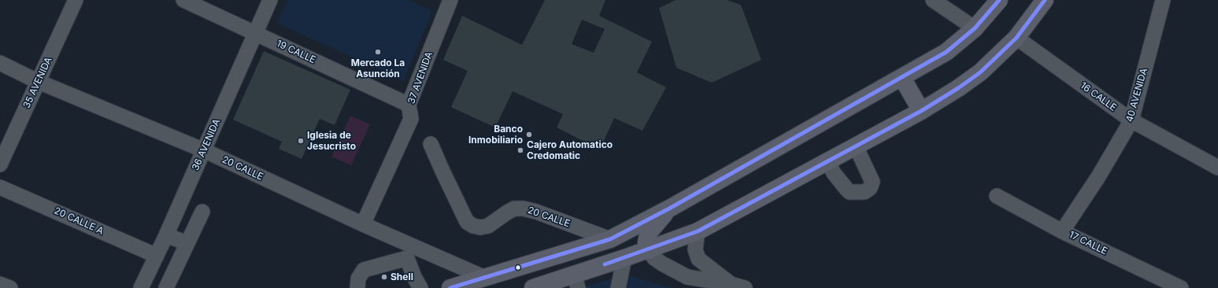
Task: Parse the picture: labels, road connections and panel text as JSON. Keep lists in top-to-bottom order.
{
  "streets": {
    "street": [
      "19 CALLE",
      "37 AVENIDA",
      "35 AVENIDA",
      "40 AVENIDA",
      "16 CALLE",
      "36 AVENIDA",
      "20 CALLE",
      "20 CALLE A",
      "17 CALLE"
    ]
  },
  "crossings": [
    ["19 CALLE", "37 AVENIDA"],
    ["19 CALLE", "36 AVENIDA"],
    ["37 AVENIDA", "20 CALLE"],
    ["35 AVENIDA", "20 CALLE"],
    ["40 AVENIDA", "16 CALLE"],
    ["40 AVENIDA", "17 CALLE"],
    ["36 AVENIDA", "20 CALLE"],
    ["36 AVENIDA", "20 CALLE A"]
  ],
  "places": [
    "Mercado La Asunción",
    "Banco Inmobiliario",
    "Iglesia de Jesucristo",
    "Cajero Automatico Credomatic",
    "Shell"
  ]
}
